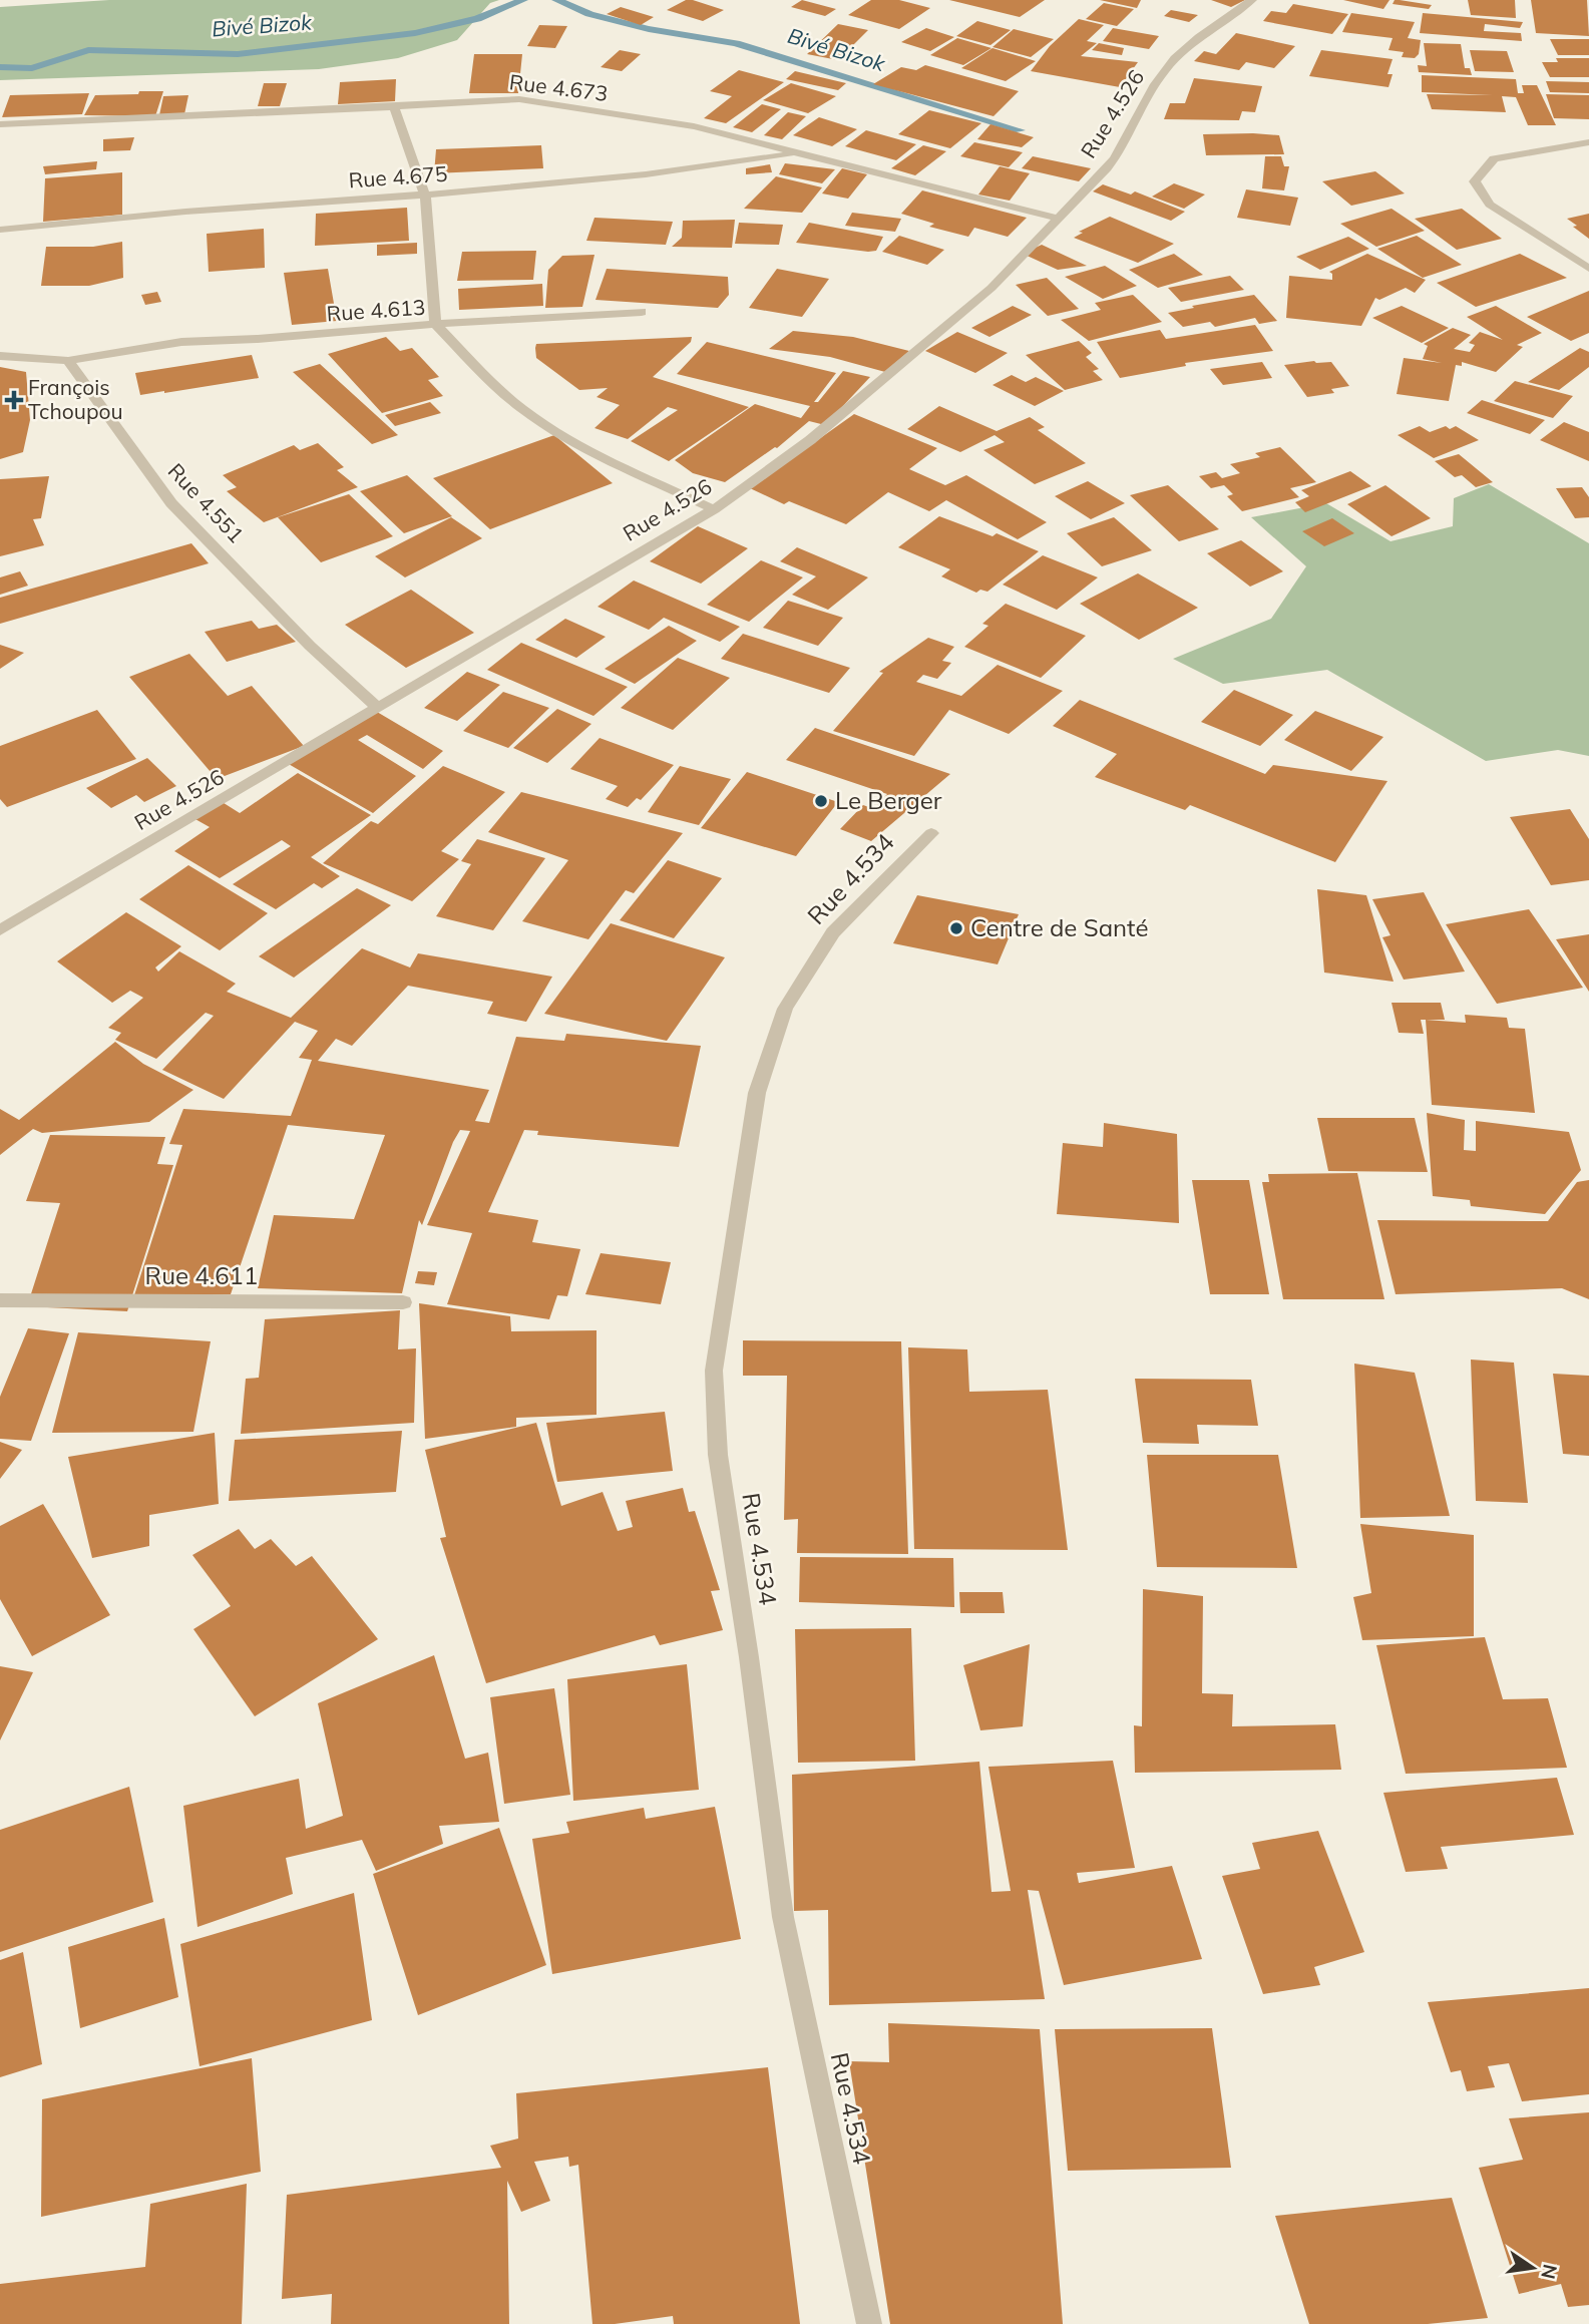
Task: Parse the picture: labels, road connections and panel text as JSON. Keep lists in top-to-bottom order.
{
  "streets": {
    "street": [
      "Rue 4.673",
      "Rue 4.526",
      "Rue 4.675",
      "Rue 4.613",
      "Rue 4.551",
      "Rue 4.534",
      "Rue 4.611"
    ]
  },
  "crossings": [
    ["Rue 4.673", "Rue 4.526"],
    ["Rue 4.673", "Rue 4.675"],
    ["Rue 4.526", "Rue 4.613"],
    ["Rue 4.526", "Rue 4.551"],
    ["Rue 4.613", "Rue 4.551"]
  ],
  "water": ["Bivé Bizok"],
  "places": {
    "health": ["François Tchoupou"],
    "other": ["Le Berger", "Centre de Santé"]
  },
  "north": "right"
}
